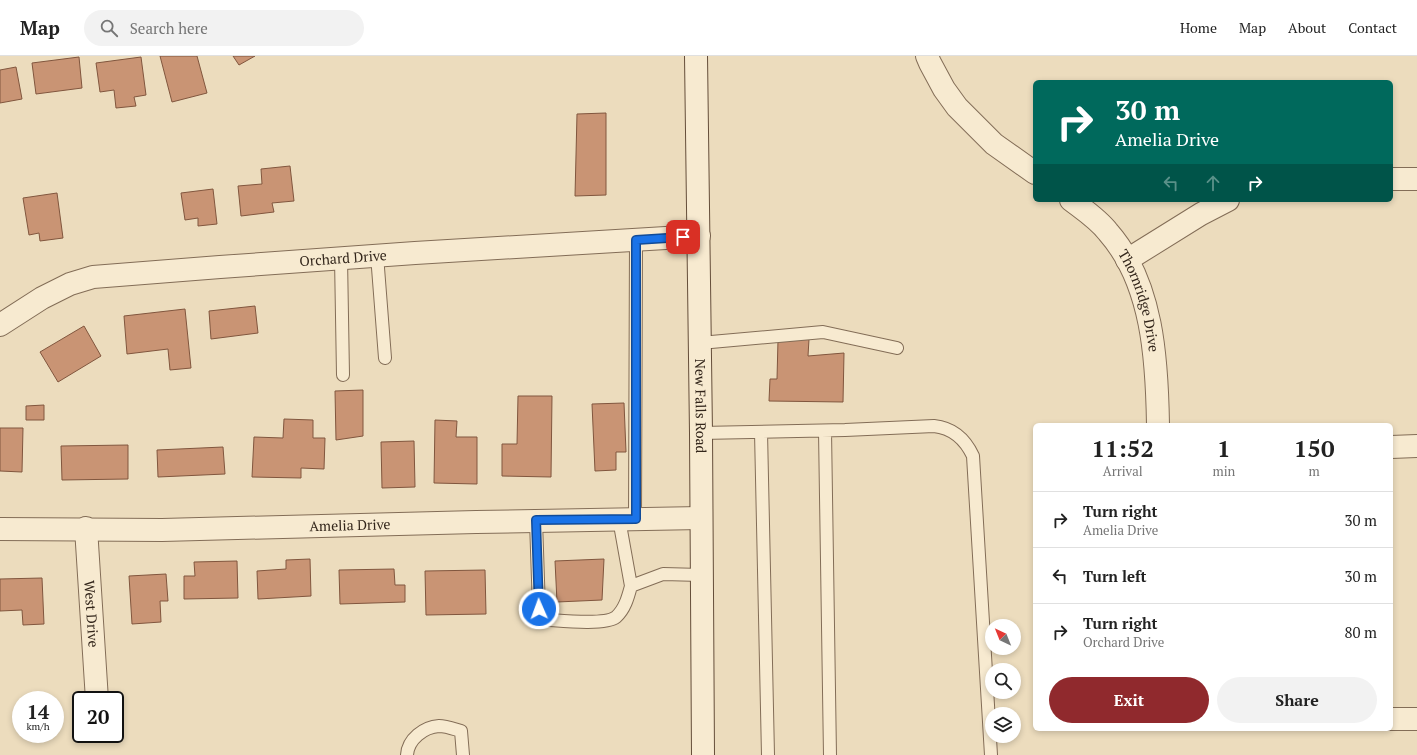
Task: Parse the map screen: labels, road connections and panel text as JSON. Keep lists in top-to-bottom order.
{
  "streets": {
    "street": [
      "Orchard Drive",
      "Thornridge Drive",
      "New Falls Road",
      "Amelia Drive",
      "West Drive"
    ]
  },
  "crossings": [
    ["Orchard Drive", "New Falls Road"],
    ["New Falls Road", "Amelia Drive"],
    ["Amelia Drive", "West Drive"]
  ],
  "north": "top left",
  "page": {
    "header": "Map",
    "search": "Search here",
    "nav": [
      "Home",
      "Map",
      "About",
      "Contact"
    ],
    "turn": ["30 m", "Amelia Drive"],
    "eta": [
      "11:52",
      "Arrival",
      "1",
      "min",
      "150",
      "m"
    ],
    "list": [
      {
        "name": "Turn right",
        "note": "Amelia Drive",
        "value": "30 m"
      },
      {
        "name": "Turn left",
        "value": "30 m"
      },
      {
        "name": "Turn right",
        "note": "Orchard Drive",
        "value": "80 m"
      }
    ],
    "buttons": ["Exit", "Share"],
    "speed": "14 km/h",
    "limit": "20"
  }
}
